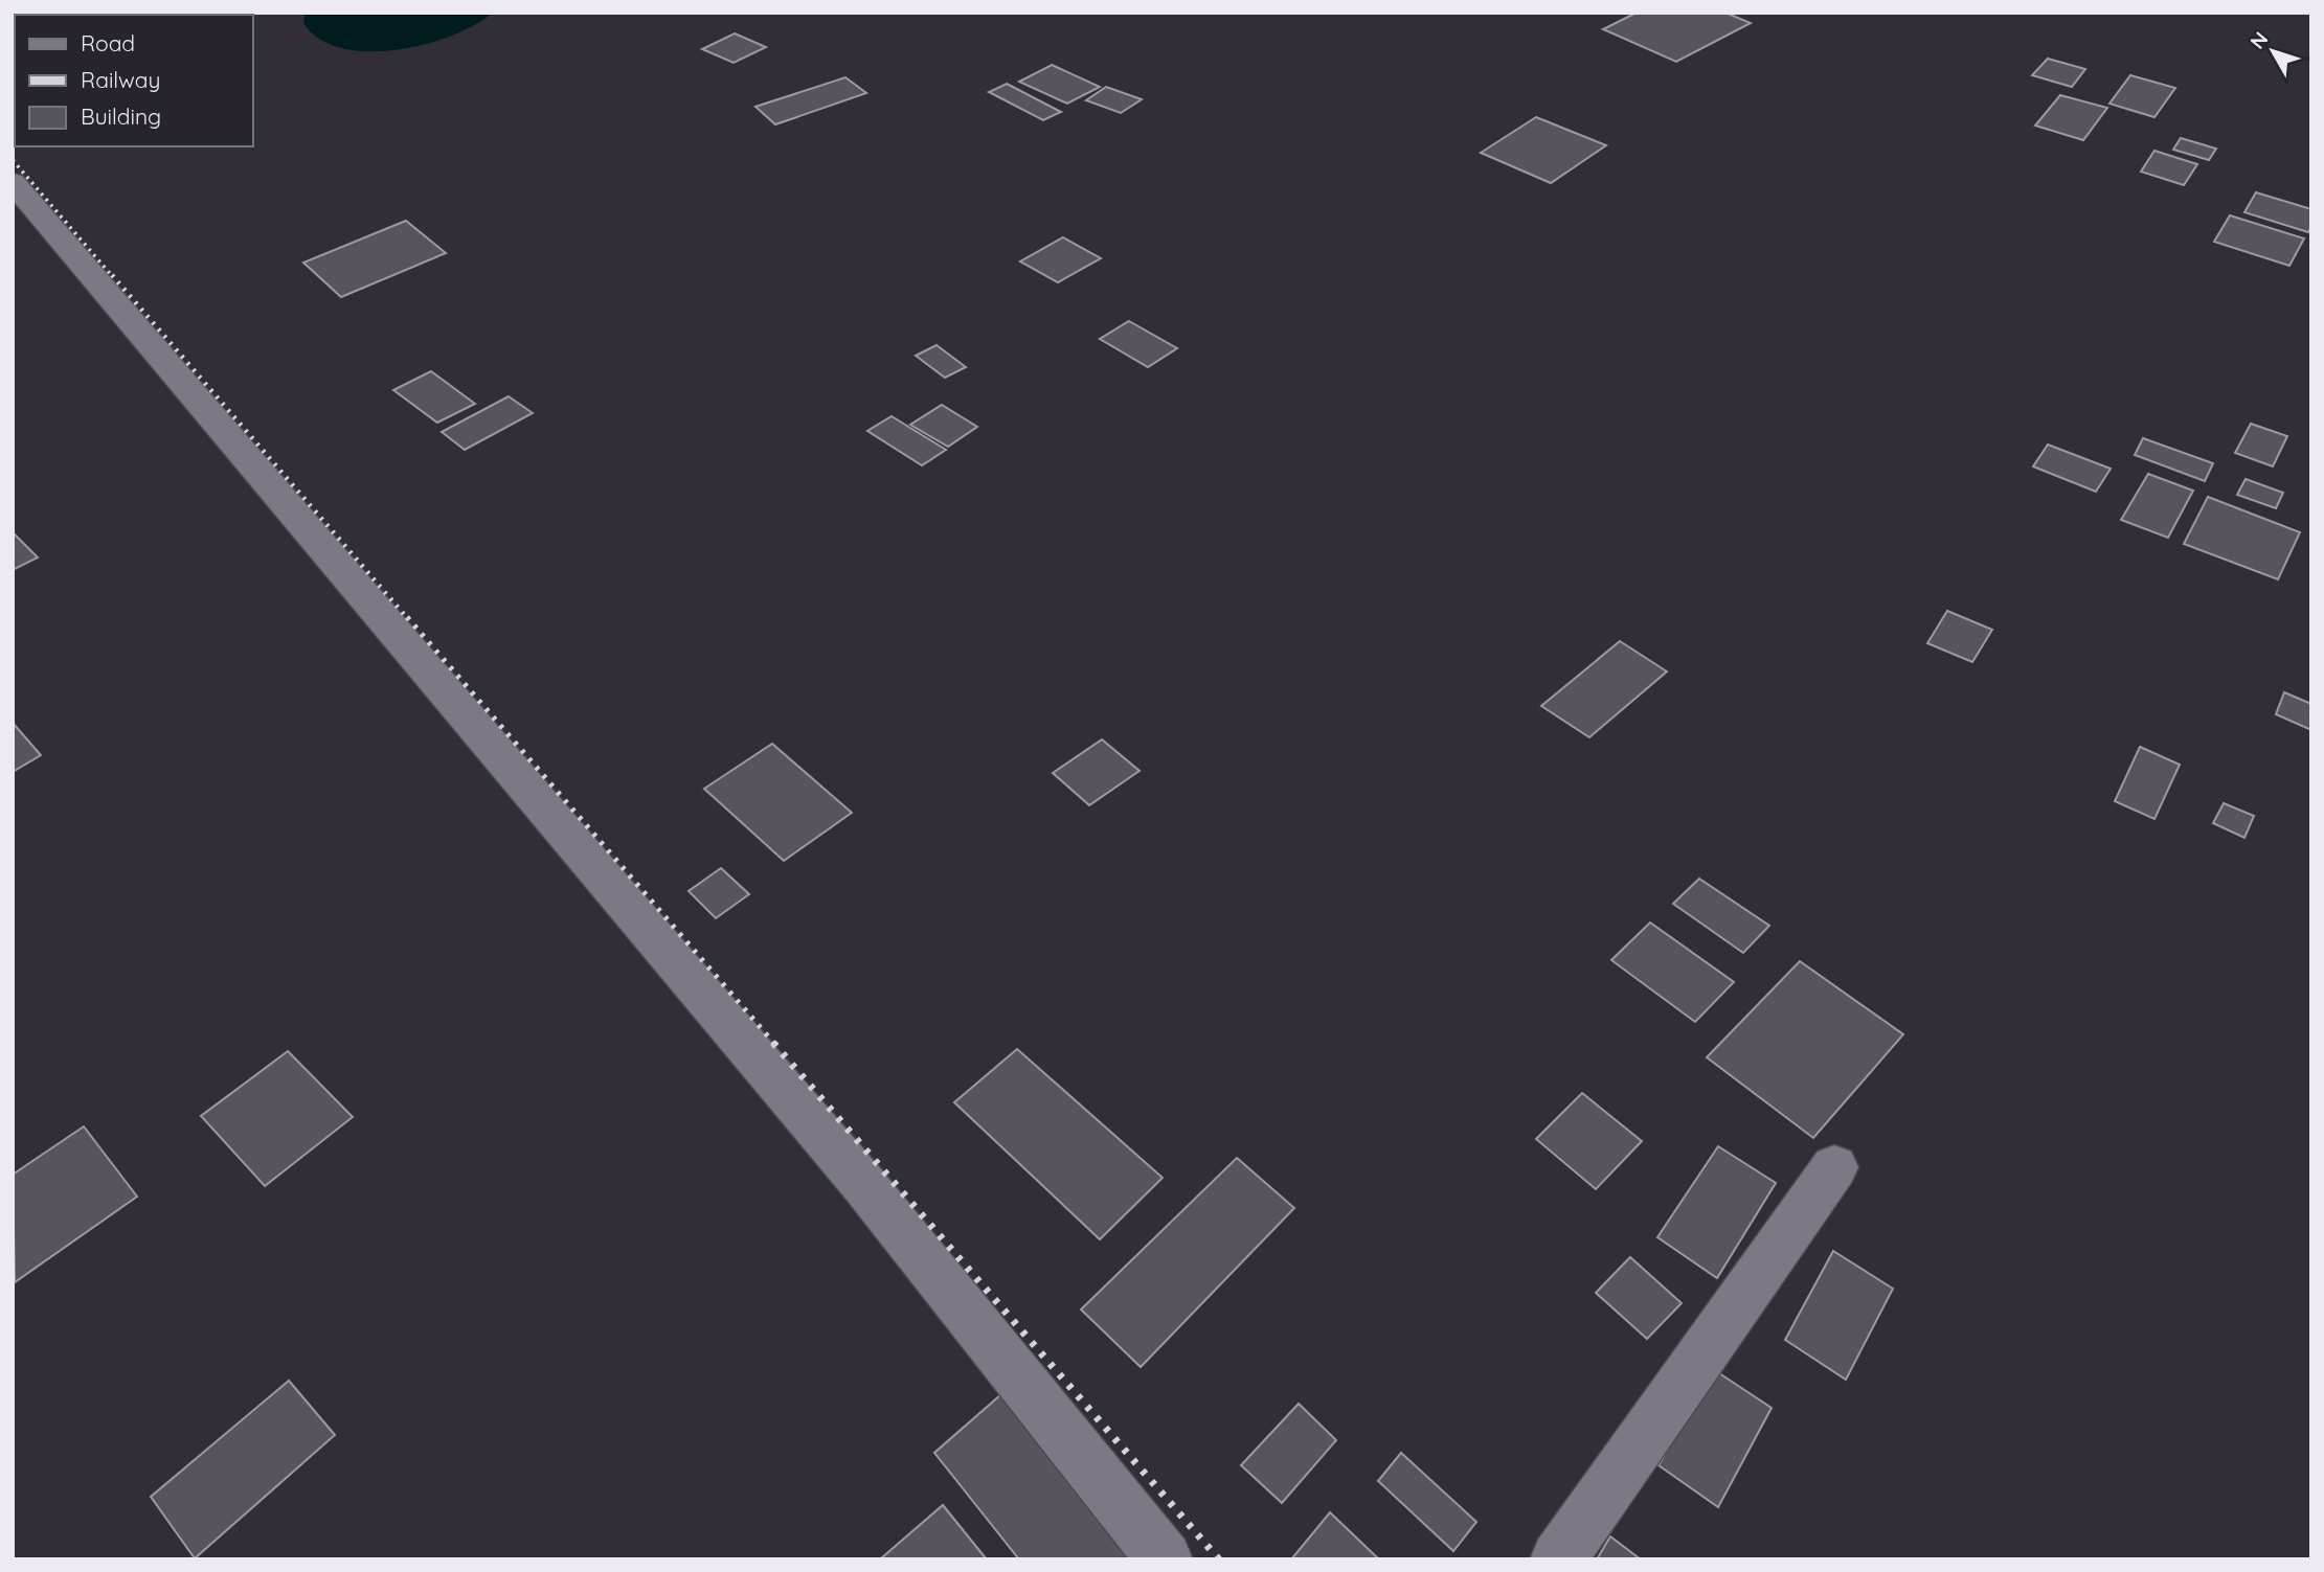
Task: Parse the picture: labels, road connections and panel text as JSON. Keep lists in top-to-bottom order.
{
  "legend": ["Road", "Railway", "Building"],
  "north": "top left"
}
